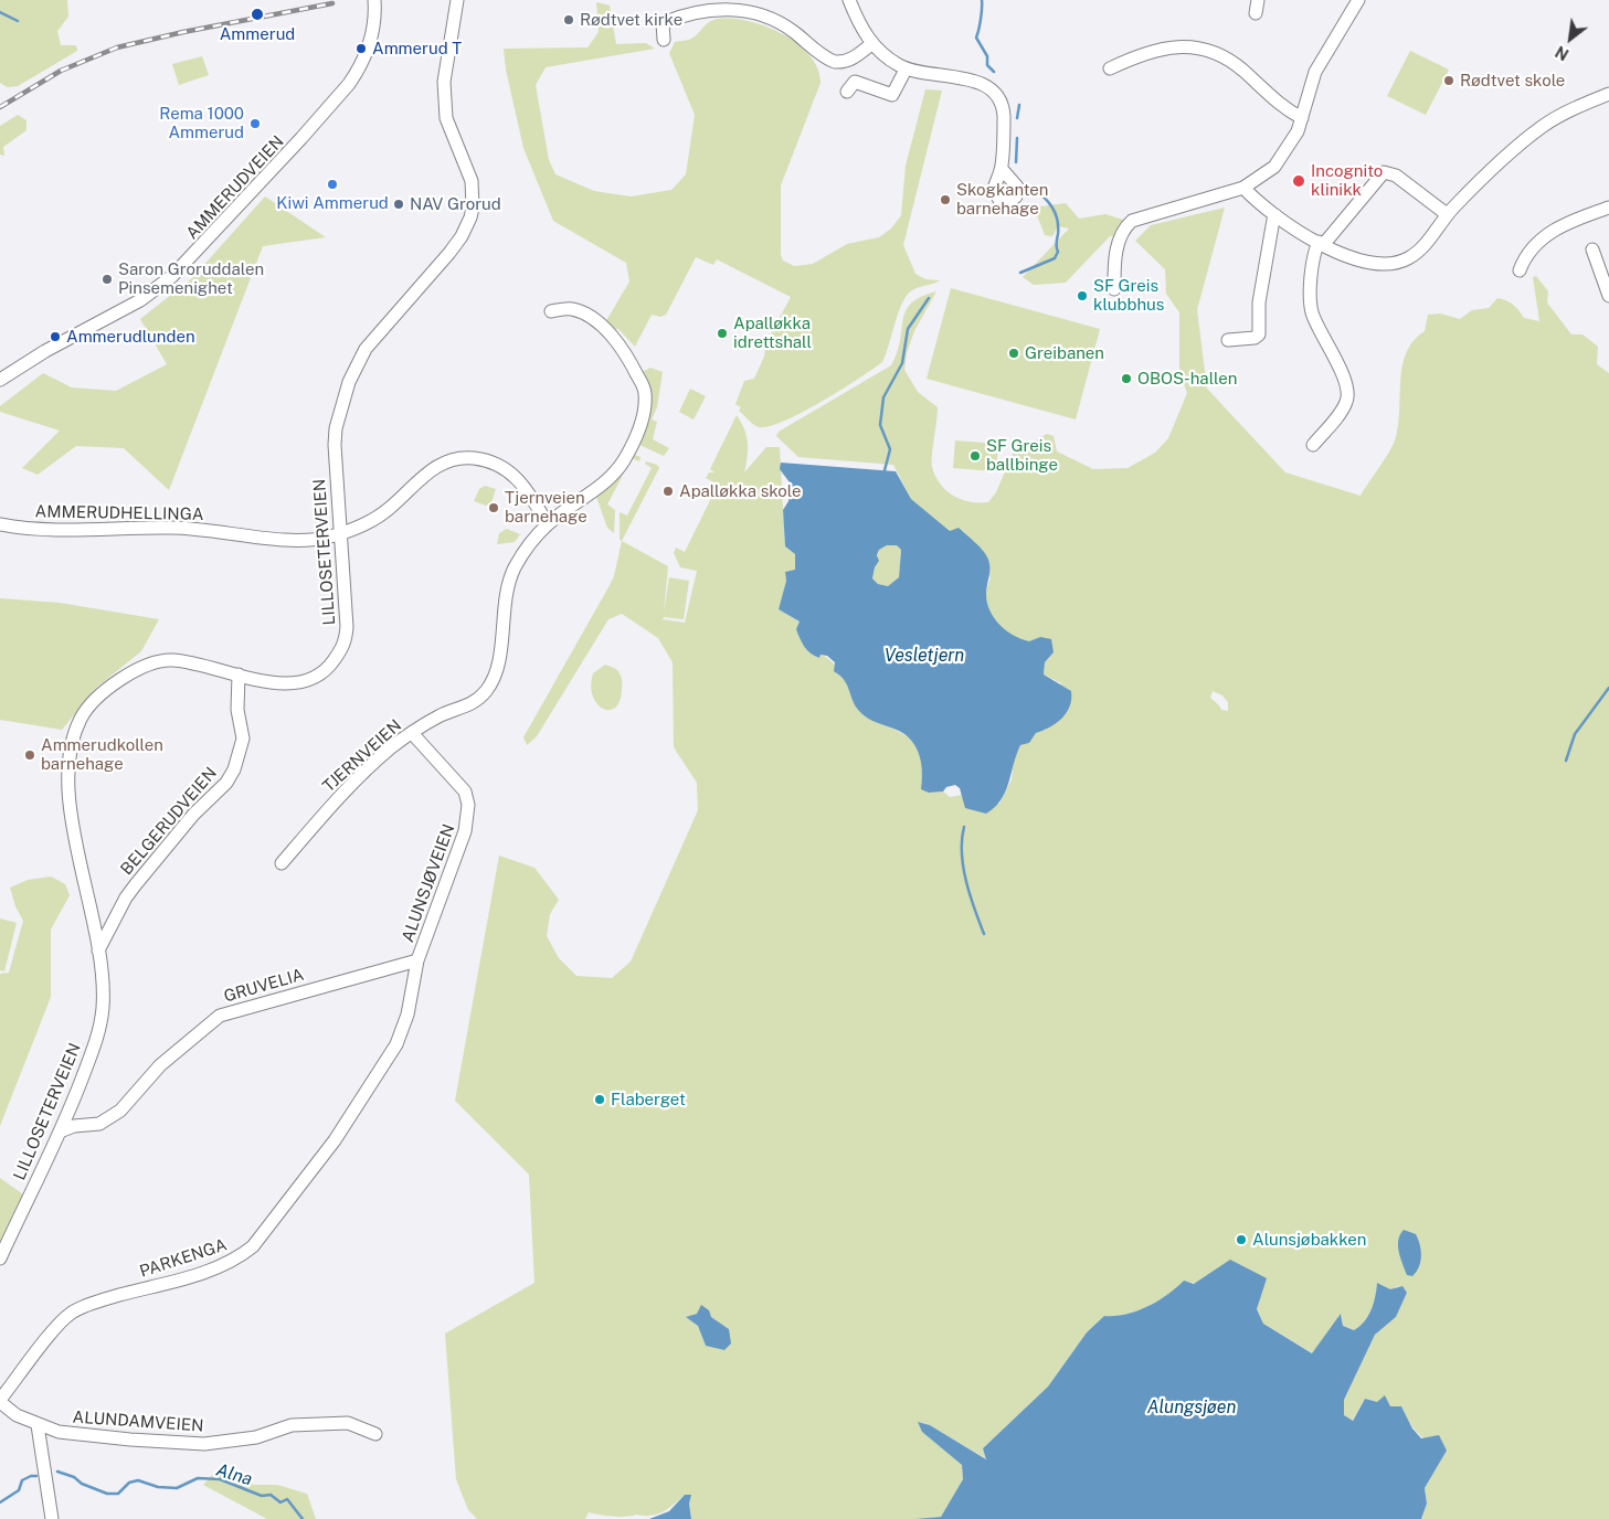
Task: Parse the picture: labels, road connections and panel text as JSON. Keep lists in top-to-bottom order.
{
  "streets": {
    "street": [
      "AMMERUDVEIEN",
      "AMMERUDHELLINGA",
      "LILLOSETERVEIEN",
      "TJERNVEIEN",
      "BELGERUDVEIEN",
      "ALUNSJØVEIEN",
      "GRUVELIA",
      "PARKENGA",
      "ALUNDAMVEIEN"
    ]
  },
  "crossings": [
    ["AMMERUDHELLINGA", "LILLOSETERVEIEN"],
    ["AMMERUDHELLINGA", "TJERNVEIEN"],
    ["LILLOSETERVEIEN", "BELGERUDVEIEN"],
    ["LILLOSETERVEIEN", "GRUVELIA"],
    ["TJERNVEIEN", "ALUNSJØVEIEN"],
    ["ALUNSJØVEIEN", "GRUVELIA"],
    ["ALUNSJØVEIEN", "PARKENGA"],
    ["PARKENGA", "ALUNDAMVEIEN"]
  ],
  "water": ["Vesletjern", "Alungsjøen", "Alna"],
  "places": [
    "Ammerud",
    "Rødtvet kirke",
    "Ammerud T",
    "Rødtvet skole",
    "Rema 1000 Ammerud",
    "Incognito klinikk",
    "Kiwi Ammerud",
    "Skogkanten barnehage",
    "NAV Grorud",
    "Saron Groruddalen Pinsemenighet",
    "SF Greis klubbhus",
    "Apalløkka idrettshall",
    "Ammerudlunden",
    "Greibanen",
    "OBOS-hallen",
    "SF Greis ballbinge",
    "Apalløkka skole",
    "Tjernveien barnehage",
    "Ammerudkollen barnehage",
    "Flaberget",
    "Alunsjøbakken"
  ],
  "north": "bottom left"
}
